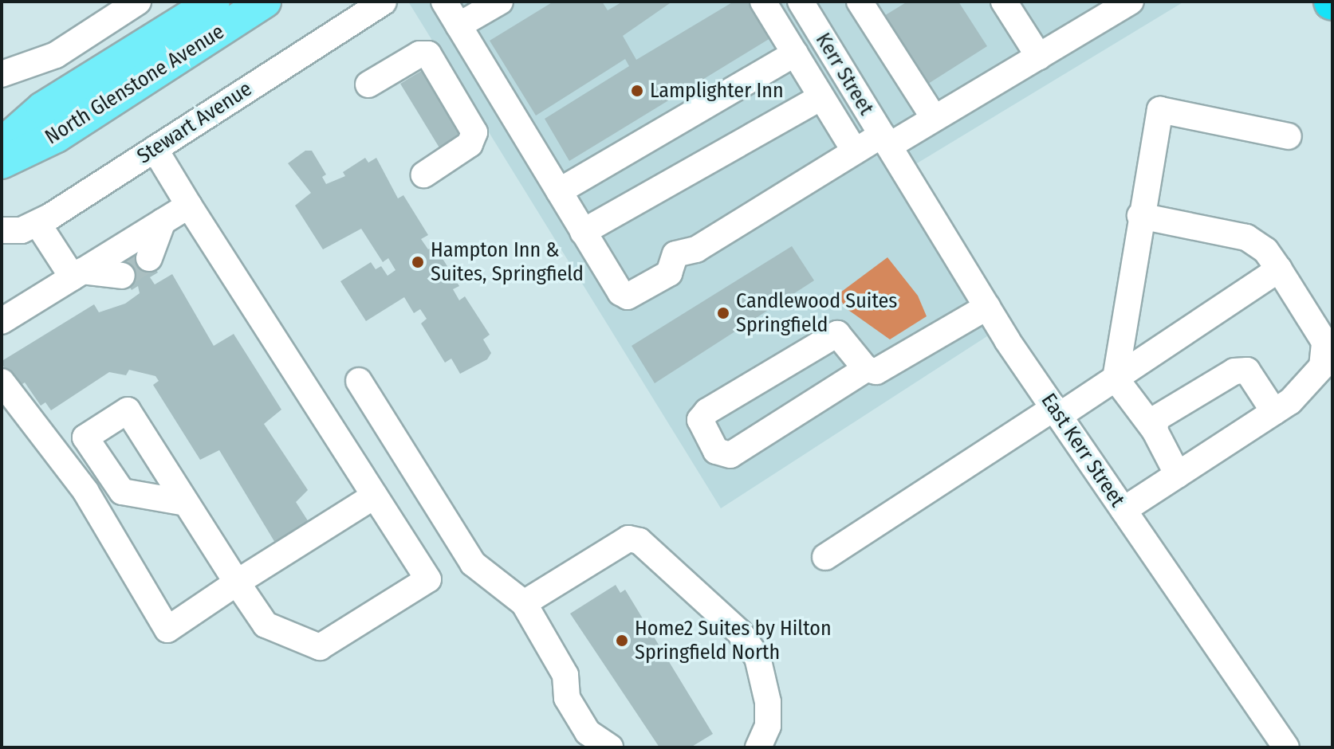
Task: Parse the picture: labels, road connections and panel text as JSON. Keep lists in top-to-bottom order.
{
  "streets": {
    "main road": ["North Glenstone Avenue"],
    "street": ["Kerr Street", "Stewart Avenue", "East Kerr Street"]
  },
  "crossings": [
    ["Kerr Street", "East Kerr Street"]
  ],
  "places": [
    "Lamplighter Inn",
    "Hampton Inn & Suites, Springfield",
    "Candlewood Suites Springfield",
    "Home2 Suites by Hilton Springfield North"
  ]
}
